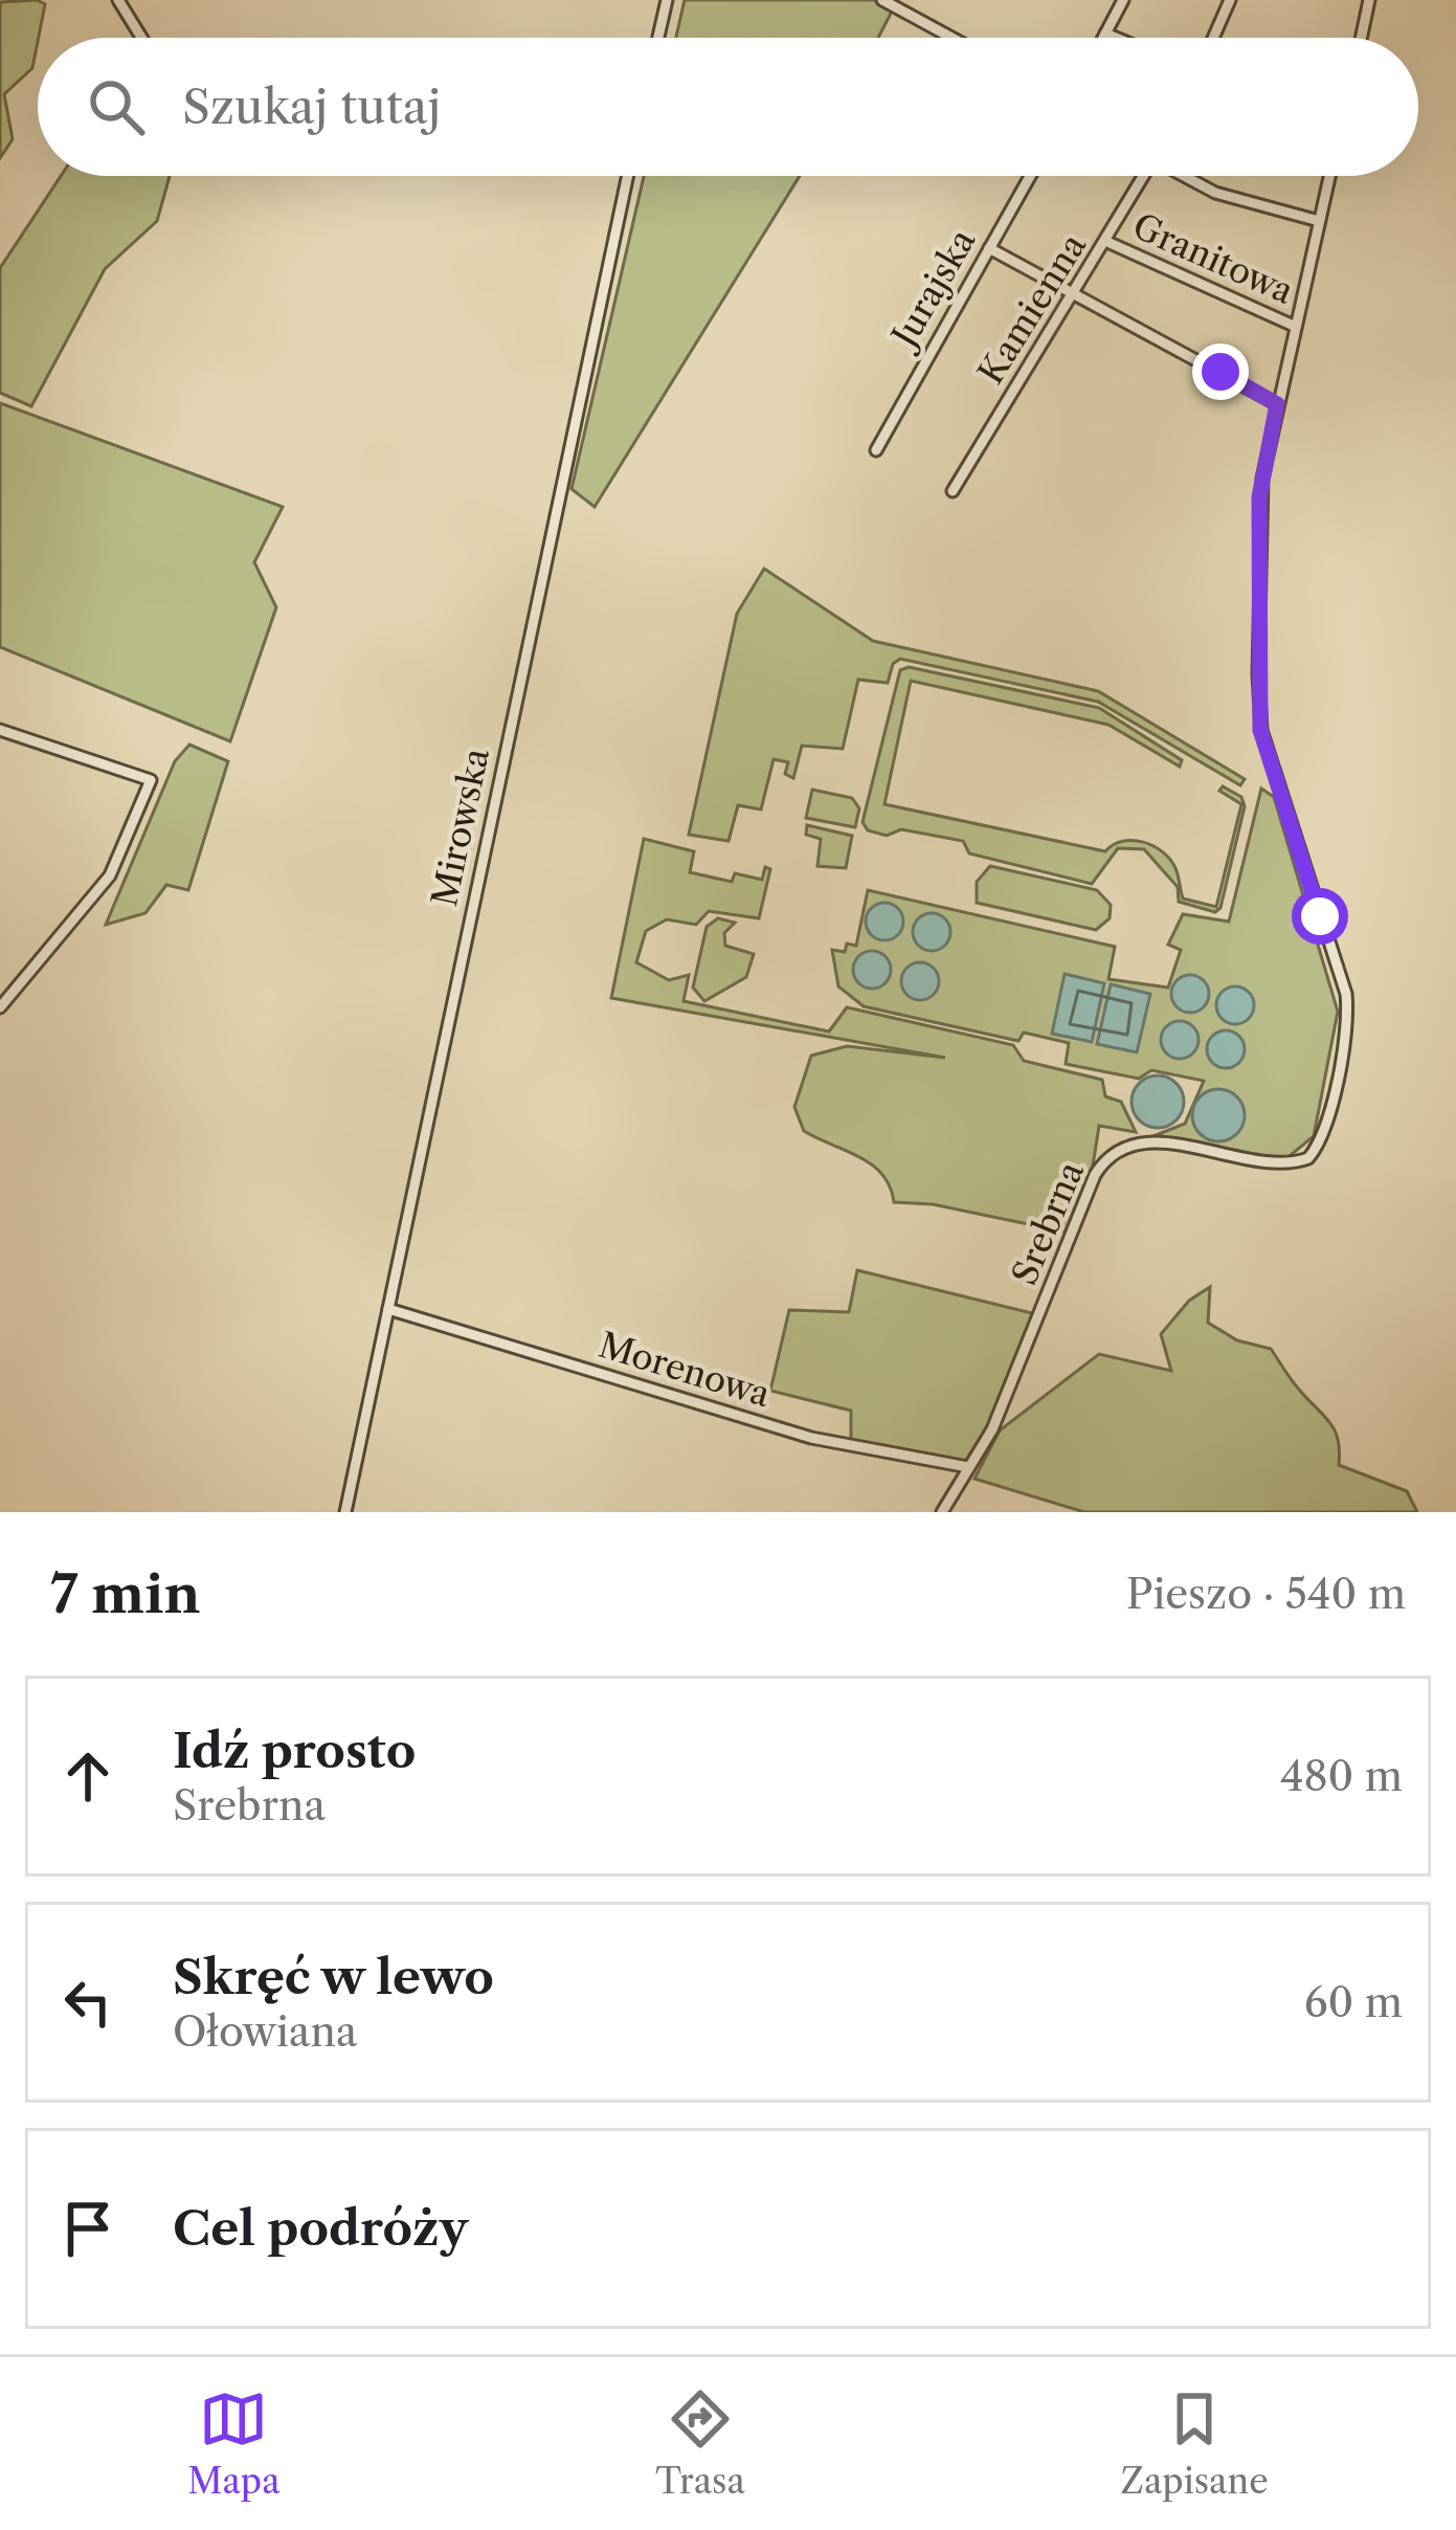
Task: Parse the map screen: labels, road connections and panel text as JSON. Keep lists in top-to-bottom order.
{
  "streets": {
    "street": [
      "Granitowa",
      "Jurajska",
      "Kamienna",
      "Mirowska",
      "Srebrna",
      "Morenowa"
    ]
  },
  "crossings": [
    ["Granitowa", "Kamienna"],
    ["Granitowa", "Srebrna"],
    ["Mirowska", "Morenowa"],
    ["Srebrna", "Morenowa"]
  ],
  "page": {
    "search": "Szukaj tutaj",
    "heading": ["7 min", "Pieszo · 540 m"],
    "list": [
      ["Idź prosto", "Srebrna", "480 m"],
      ["Skręć w lewo", "Ołowiana", "60 m"],
      "Cel podróży"
    ],
    "nav": ["Mapa", "Trasa", "Zapisane"]
  }
}
